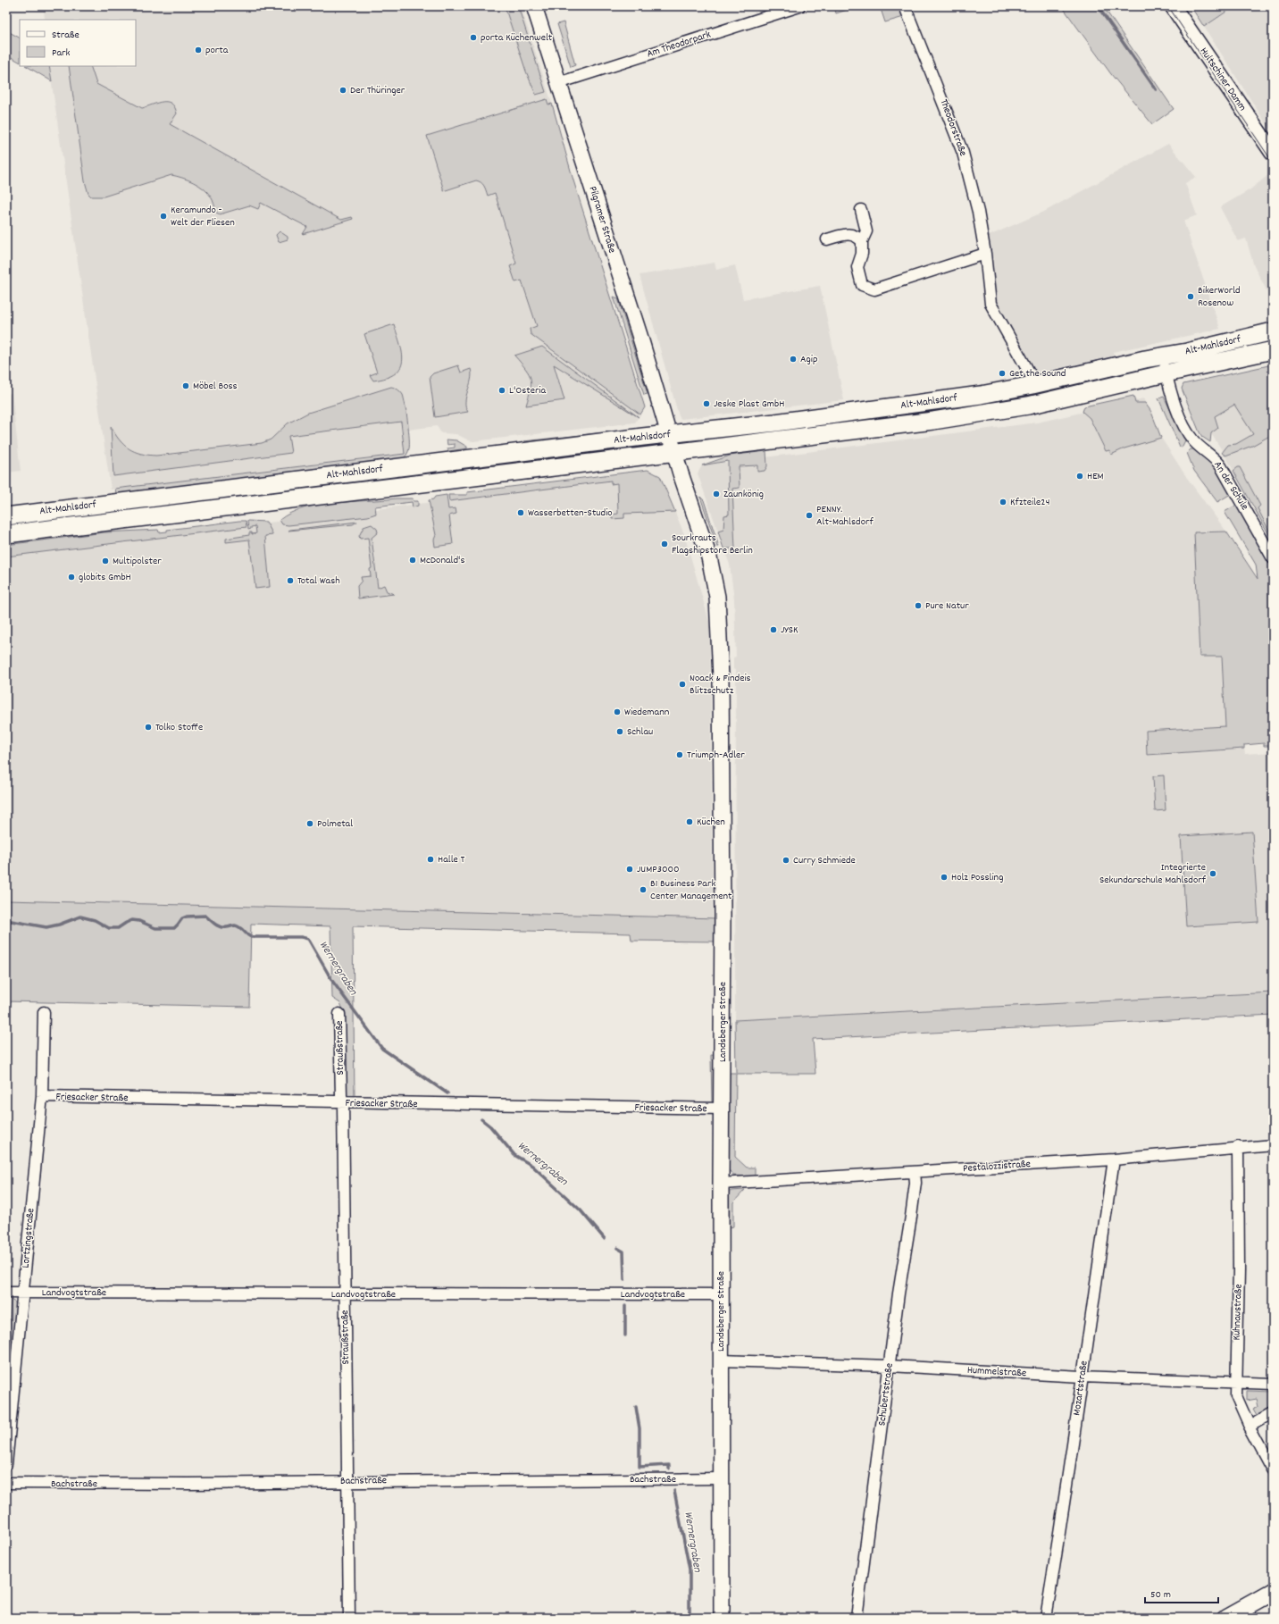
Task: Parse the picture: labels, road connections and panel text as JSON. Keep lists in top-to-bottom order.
{
  "streets": {
    "main road": ["Alt-Mahlsdorf"],
    "street": [
      "Am Theodorpark",
      "Hultschiner Damm",
      "Theodorstraße",
      "Pilgramer Straße",
      "An der Schule",
      "Landsberger Straße",
      "Straußstraße",
      "Friesacker Straße",
      "Pestalozzistraße",
      "Lortzingstraße",
      "Landvogtstraße",
      "Kuhnaustraße",
      "Hummelstraße",
      "Mozartstraße",
      "Schubertstraße",
      "Bachstraße"
    ]
  },
  "crossings": [
    ["Am Theodorpark", "Pilgramer Straße"],
    ["Theodorstraße", "Alt-Mahlsdorf"],
    ["Pilgramer Straße", "Alt-Mahlsdorf"],
    ["Pilgramer Straße", "Landsberger Straße"],
    ["Alt-Mahlsdorf", "An der Schule"],
    ["Alt-Mahlsdorf", "Landsberger Straße"],
    ["Landsberger Straße", "Friesacker Straße"],
    ["Landsberger Straße", "Pestalozzistraße"],
    ["Landsberger Straße", "Landvogtstraße"],
    ["Landsberger Straße", "Hummelstraße"],
    ["Landsberger Straße", "Bachstraße"],
    ["Straußstraße", "Friesacker Straße"],
    ["Straußstraße", "Landvogtstraße"],
    ["Straußstraße", "Bachstraße"],
    ["Friesacker Straße", "Lortzingstraße"],
    ["Pestalozzistraße", "Kuhnaustraße"],
    ["Pestalozzistraße", "Mozartstraße"],
    ["Pestalozzistraße", "Schubertstraße"],
    ["Lortzingstraße", "Landvogtstraße"],
    ["Kuhnaustraße", "Hummelstraße"],
    ["Hummelstraße", "Mozartstraße"],
    ["Hummelstraße", "Schubertstraße"]
  ],
  "water": ["Wernergraben"],
  "places": [
    "porta Küchenwelt",
    "porta",
    "Der Thüringer",
    "Keramundo - Welt der Fliesen",
    "BikerWorld Rosenow",
    "Agip",
    "Get the Sound",
    "Möbel Boss",
    "L'Osteria",
    "Jeske Plast GmbH",
    "HEM",
    "Zaunkönig",
    "Kfzteile24",
    "Wasserbetten-Studio",
    "PENNY. Alt-Mahlsdorf",
    "Sourkrauts Flagshipstore Berlin",
    "McDonald's",
    "Multipolster",
    "globits GmbH",
    "Total Wash",
    "Pure Natur",
    "JYSK",
    "Noack & Findeis Blitzschutz",
    "Wiedemann",
    "Tolko Stoffe",
    "Schlau",
    "Triumph-Adler",
    "Küchen",
    "Polmetal",
    "Halle T",
    "Curry Schmiede",
    "JUMP3000",
    "Integrierte Sekundarschule Mahlsdorf",
    "Holz Possling",
    "B1 Business Park Center Management"
  ],
  "legend": ["Straße", "Park"],
  "scale_bar": "50 m"
}
